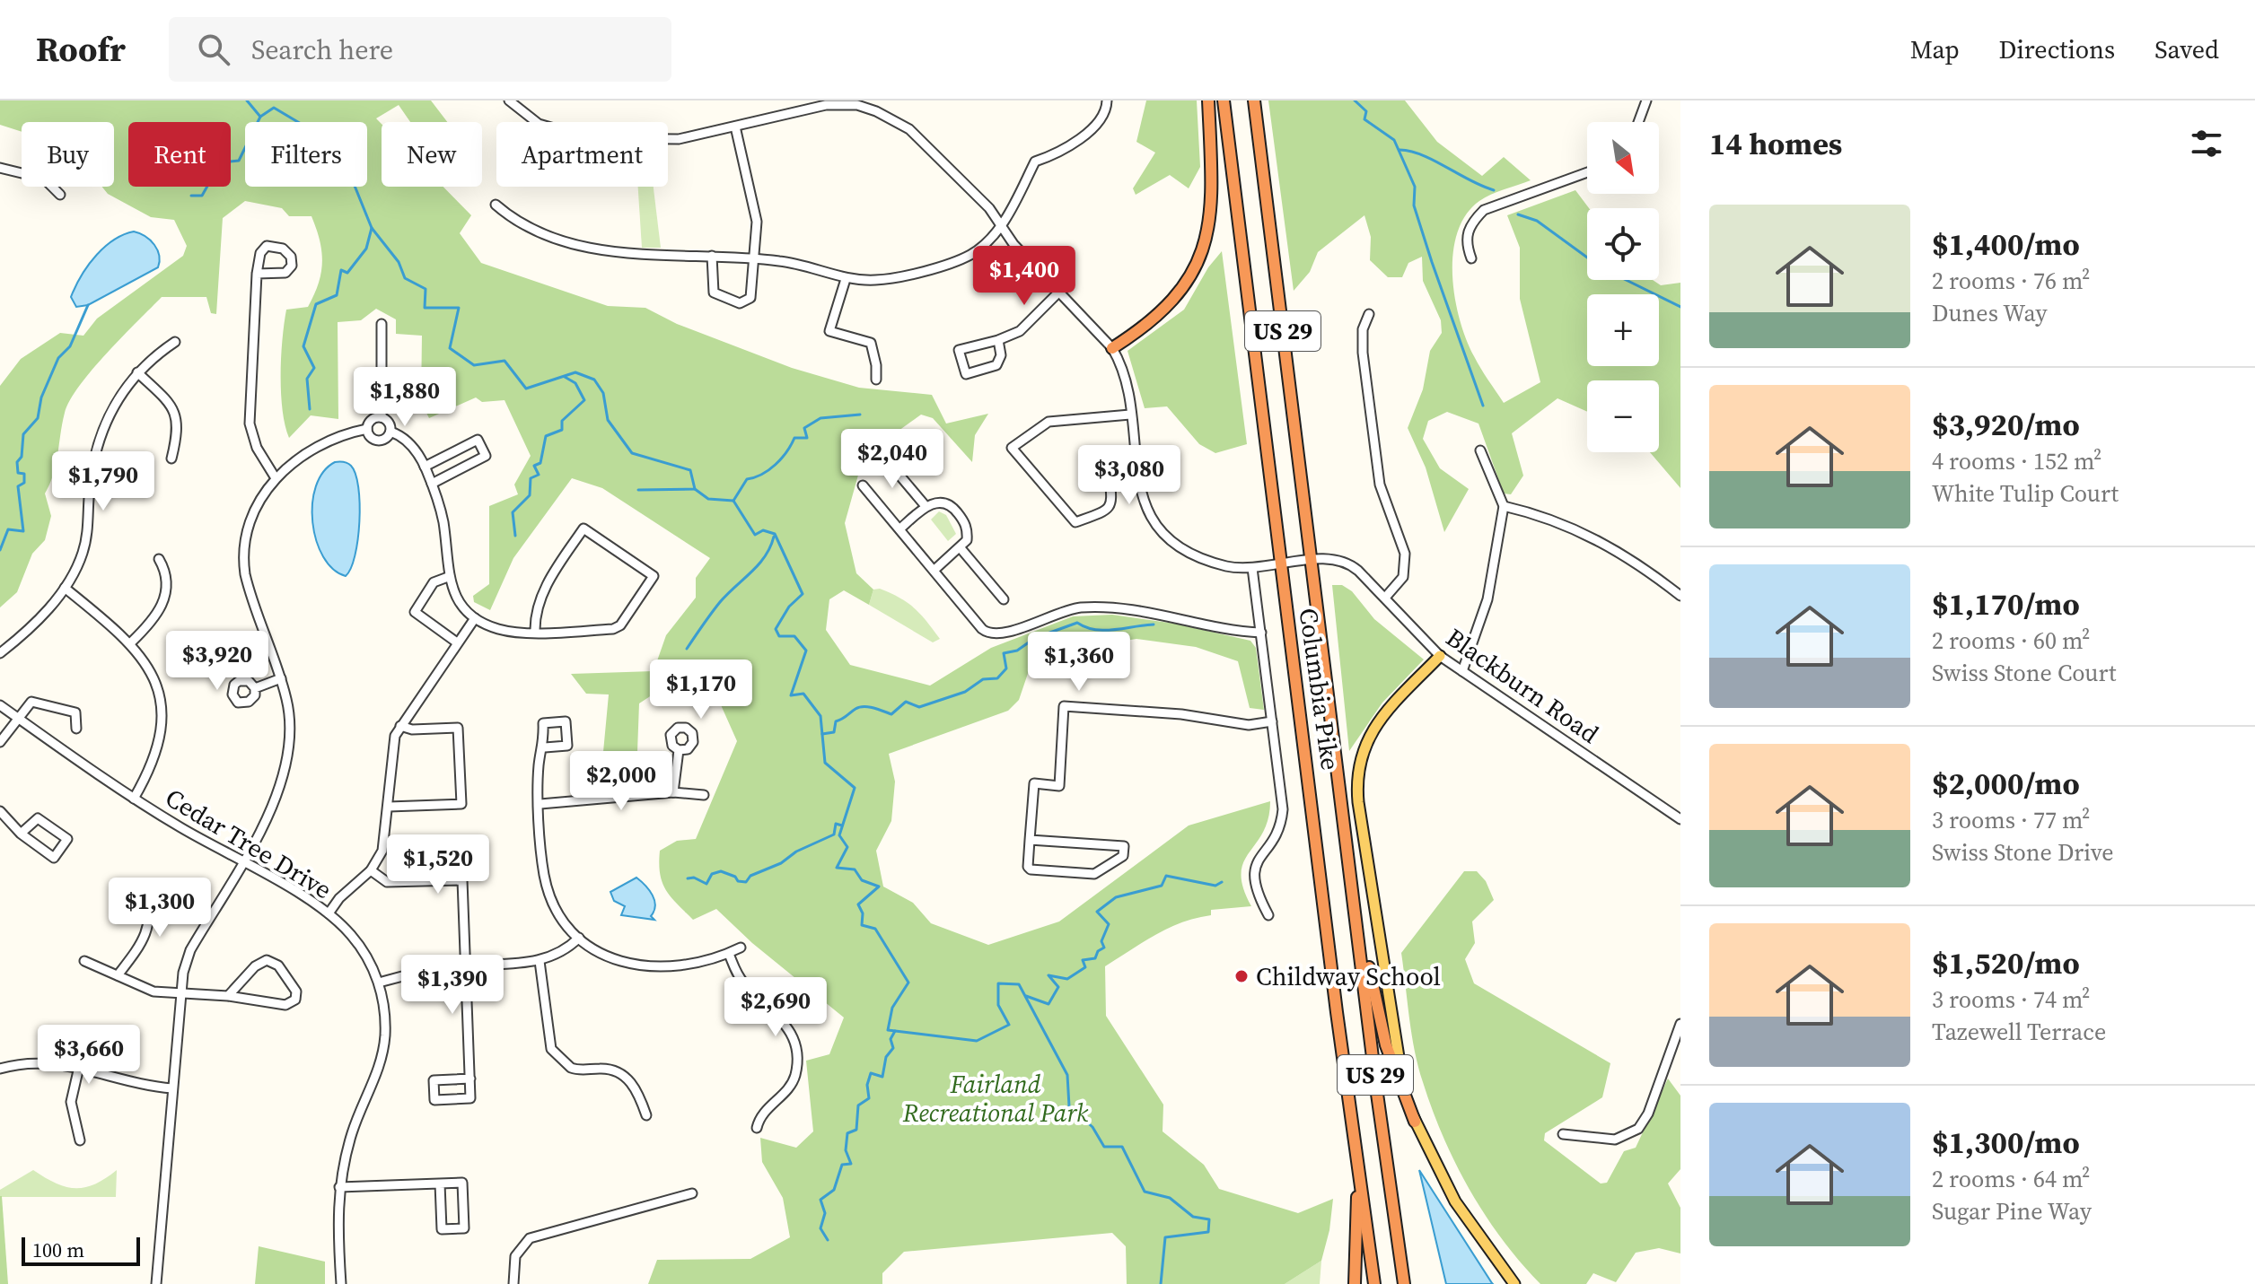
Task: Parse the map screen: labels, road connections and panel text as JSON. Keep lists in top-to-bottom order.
{
  "streets": {
    "highway": ["US 29", "Columbia Pike"],
    "street": ["Blackburn Road", "Cedar Tree Drive"]
  },
  "crossings": [
    ["Blackburn Road", "Columbia Pike"]
  ],
  "parks": ["Fairland Recreational Park"],
  "places": ["Childway School"],
  "scale_bar": "100 m",
  "north": "bottom right",
  "page": {
    "header": "Roofr",
    "search": "Search here",
    "nav": ["Map", "Directions", "Saved"],
    "heading": "14 homes",
    "map_buttons": ["+", "−"],
    "chip": [
      "Buy",
      "Rent",
      "Filters",
      "New",
      "Apartment"
    ],
    "list": [
      {
        "name": "$1,400/mo",
        "note": "2 rooms · 76 m² · Dunes Way"
      },
      {
        "name": "$3,920/mo",
        "note": "4 rooms · 152 m² · White Tulip Court"
      },
      {
        "name": "$1,170/mo",
        "note": "2 rooms · 60 m² · Swiss Stone Court"
      },
      {
        "name": "$2,000/mo",
        "note": "3 rooms · 77 m² · Swiss Stone Drive"
      },
      {
        "name": "$1,520/mo",
        "note": "3 rooms · 74 m² · Tazewell Terrace"
      },
      {
        "name": "$1,300/mo",
        "note": "2 rooms · 64 m² · Sugar Pine Way"
      }
    ],
    "price": [
      "$1,400",
      "$1,880",
      "$2,040",
      "$3,080",
      "$1,790",
      "$3,920",
      "$1,360",
      "$1,170",
      "$2,000",
      "$1,520",
      "$1,300",
      "$1,390",
      "$2,690",
      "$3,660"
    ],
    "scale": "100 m"
  }
}
